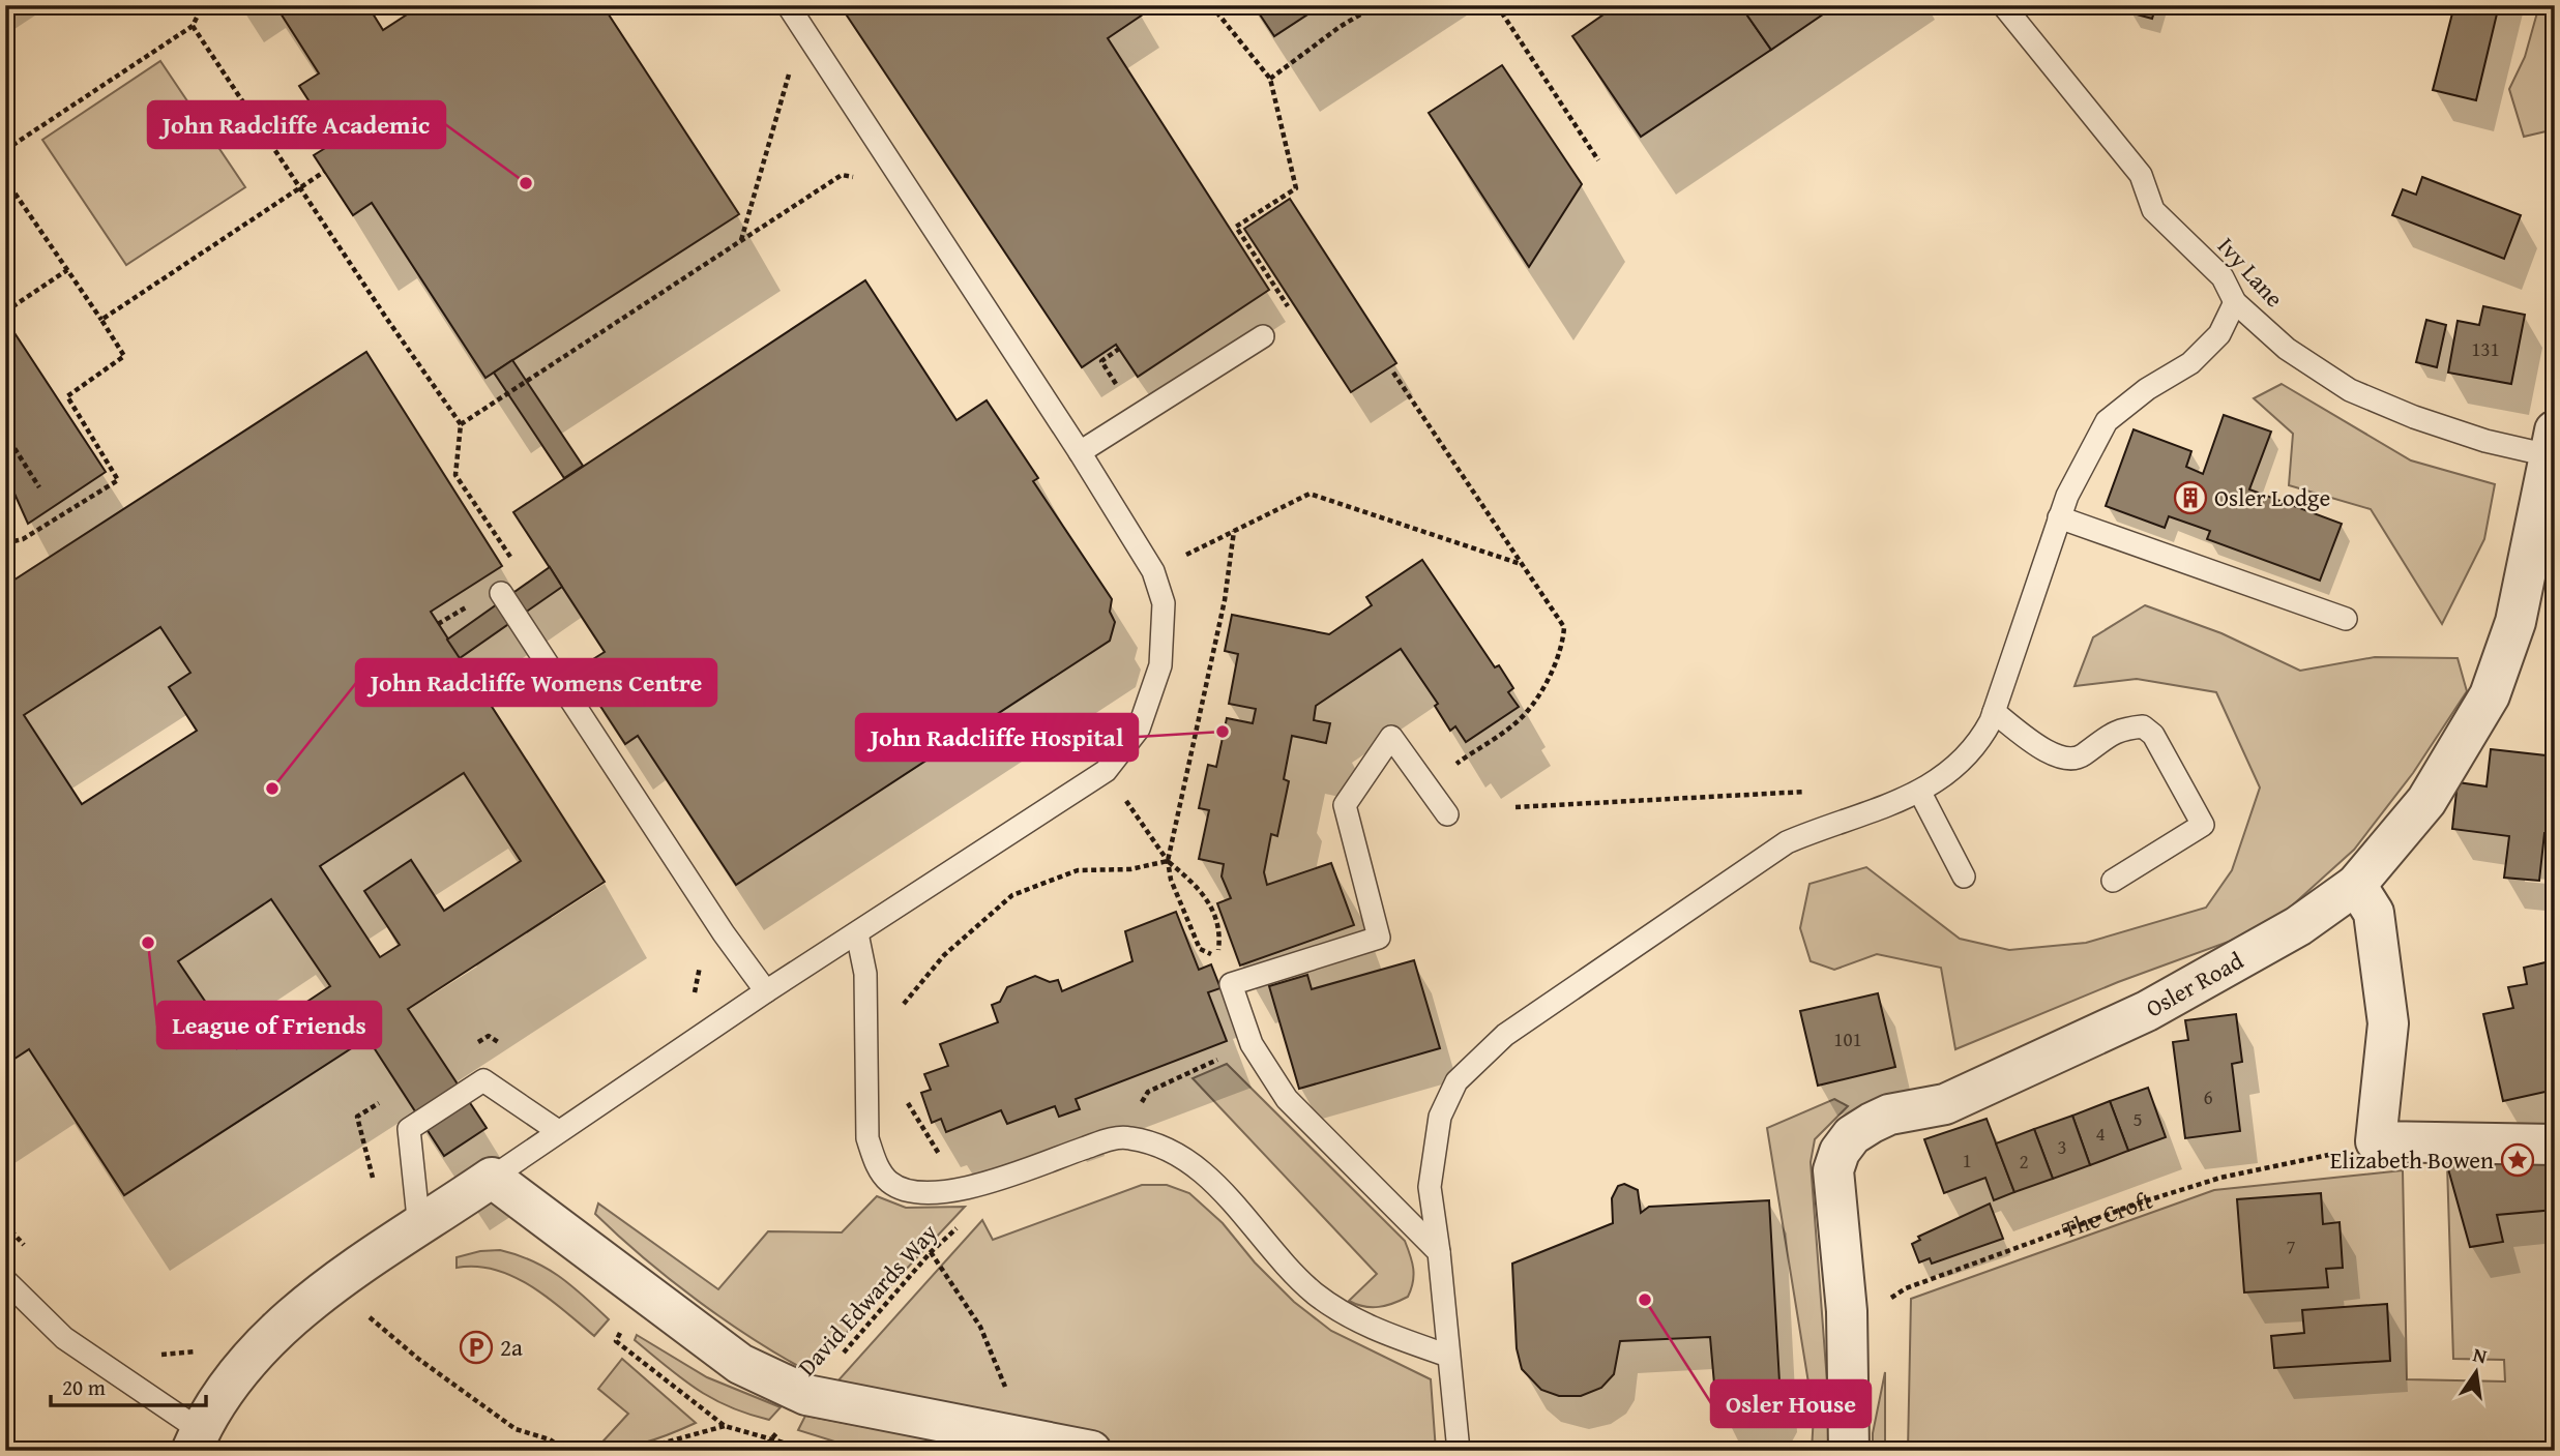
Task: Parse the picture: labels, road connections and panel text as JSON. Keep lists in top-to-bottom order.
{
  "streets": {
    "street": ["Osler Road"],
    "lane": ["Ivy Lane"],
    "path": ["The Croft", "David Edwards Way"]
  },
  "crossings": [
    ["Ivy Lane", "Osler Road"],
    ["Osler Road", "The Croft"]
  ],
  "places": {
    "other": [
      "John Radcliffe Academic",
      "John Radcliffe Hospital",
      "John Radcliffe Womens Centre",
      "League of Friends",
      "Osler House"
    ],
    "building": ["Osler Lodge"],
    "place": ["Elizabeth Bowen"],
    "parking": ["2a"]
  },
  "house_numbers": [
    "131",
    "101",
    "6",
    "5",
    "4",
    "3",
    "1",
    "2",
    "7"
  ],
  "scale_bar": "20 m",
  "north": "top"
}
